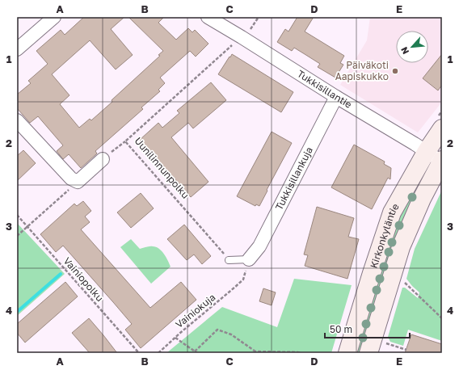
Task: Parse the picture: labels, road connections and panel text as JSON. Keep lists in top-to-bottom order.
{
  "streets": {
    "main road": ["Kirkonkyläntie"],
    "street": ["Tukkisillantie", "Tukkisillankuja"],
    "path": ["Uunilinnunpolku", "Vainiopolku", "Vainiokuja"]
  },
  "crossings": [
    ["Tukkisillantie", "Tukkisillankuja"],
    ["Tukkisillantie", "Kirkonkyläntie"]
  ],
  "places": ["Päiväkoti Aapiskukko"],
  "scale_bar": "50 m",
  "north": "bottom left",
  "grid": {
    "columns": [
      "A",
      "B",
      "C",
      "D",
      "E"
    ],
    "rows": [
      "1",
      "2",
      "3",
      "4"
    ]
  }
}
